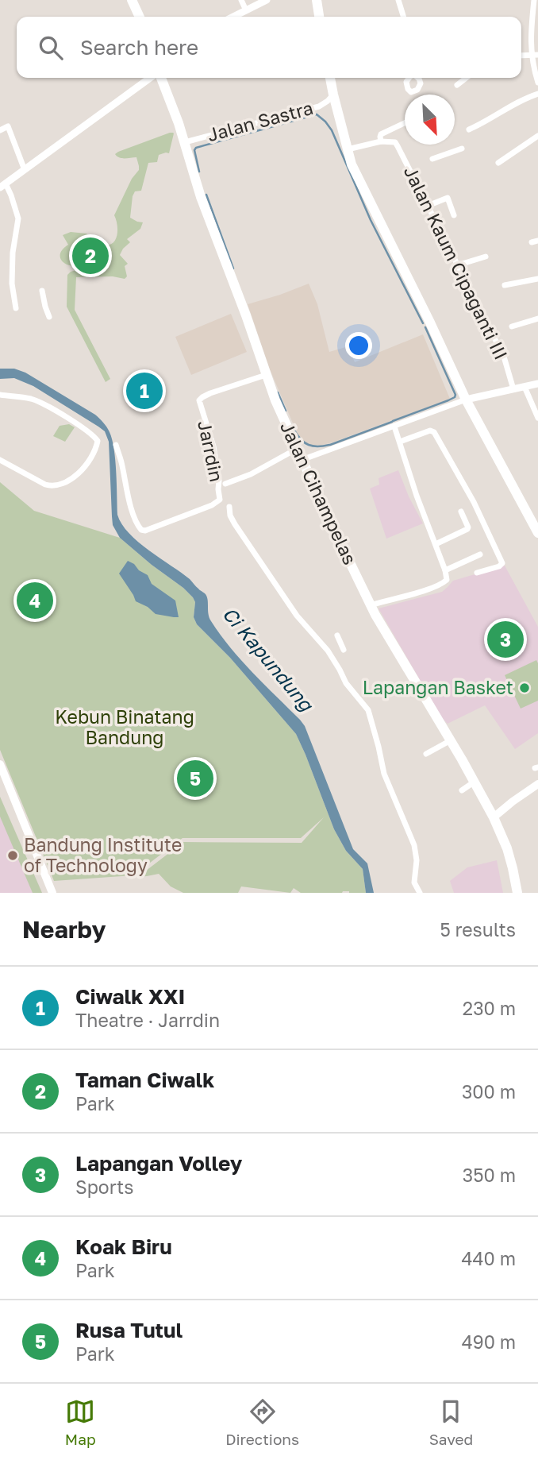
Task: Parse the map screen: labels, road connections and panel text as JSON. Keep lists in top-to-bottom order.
{
  "streets": {
    "main road": ["Jalan Cihampelas"],
    "street": ["Jalan Sastra", "Jalan Kaum Cipaganti III", "Jarrdin"]
  },
  "crossings": [
    ["Jalan Sastra", "Jalan Cihampelas"],
    ["Jarrdin", "Jalan Cihampelas"]
  ],
  "water": ["Ci Kapundung"],
  "parks": ["Kebun Binatang Bandung"],
  "places": ["Lapangan Basket", "Bandung Institute of Technology"],
  "north": "bottom right",
  "page": {
    "search": "Search here",
    "pins": [
      "2",
      "1",
      "4",
      "3",
      "5"
    ],
    "heading": ["Nearby", "5 results"],
    "list": [
      {
        "mark": "1",
        "name": "Ciwalk XXI",
        "note": "Theatre · Jarrdin",
        "value": "230 m"
      },
      {
        "mark": "2",
        "name": "Taman Ciwalk",
        "note": "Park",
        "value": "300 m"
      },
      {
        "mark": "3",
        "name": "Lapangan Volley",
        "note": "Sports",
        "value": "350 m"
      },
      {
        "mark": "4",
        "name": "Koak Biru",
        "note": "Park",
        "value": "440 m"
      },
      {
        "mark": "5",
        "name": "Rusa Tutul",
        "note": "Park",
        "value": "490 m"
      }
    ],
    "nav": ["Map", "Directions", "Saved"]
  }
}
